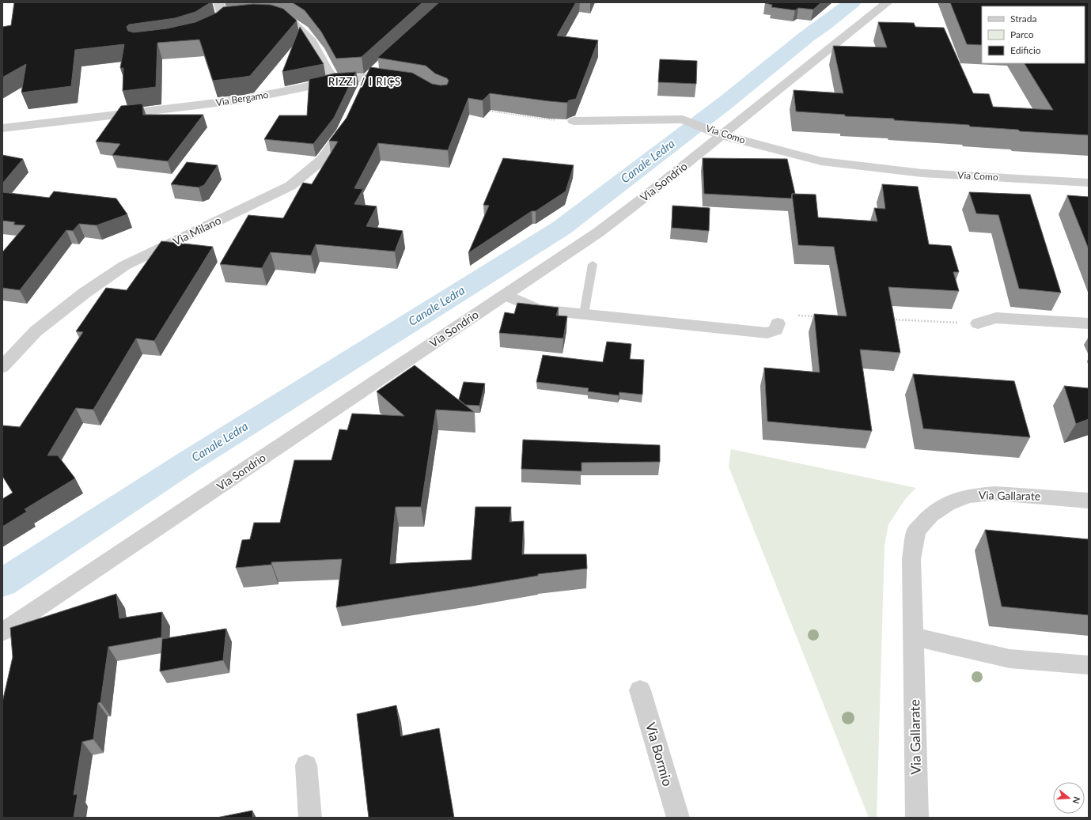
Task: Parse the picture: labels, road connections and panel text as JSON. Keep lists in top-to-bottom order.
{
  "streets": {
    "street": [
      "Via Bergamo",
      "Via Como",
      "Via Sondrio",
      "Via Milano",
      "Via Gallarate",
      "Via Bormio"
    ]
  },
  "crossings": [
    ["Via Como", "Via Sondrio"]
  ],
  "districts": ["RIZZI / I RIÇS"],
  "water": ["Canale Ledra"],
  "legend": ["Strada", "Parco", "Edificio"],
  "north": "right"
}
